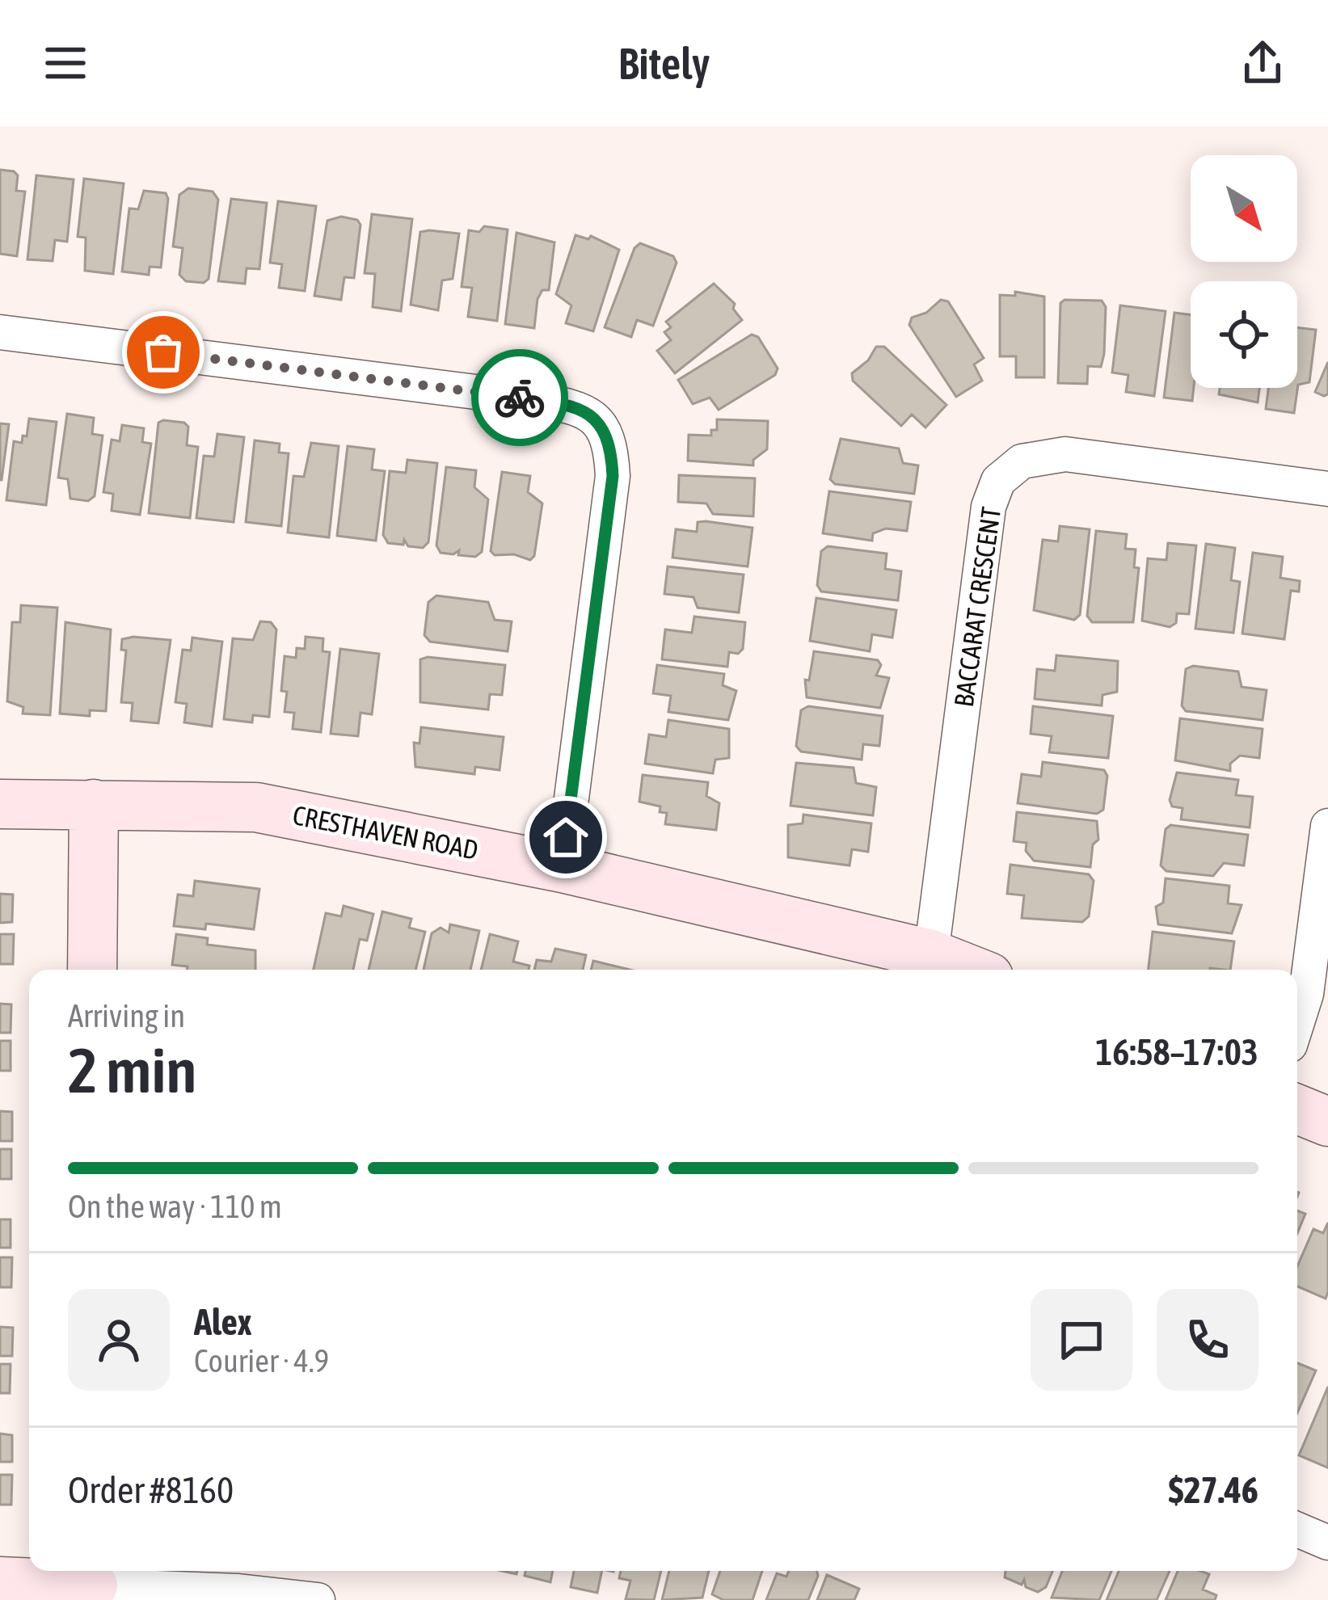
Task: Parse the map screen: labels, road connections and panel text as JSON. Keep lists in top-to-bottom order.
{
  "streets": {
    "street": ["BACCARAT CRESCENT", "CRESTHAVEN ROAD"]
  },
  "crossings": [
    ["BACCARAT CRESCENT", "CRESTHAVEN ROAD"]
  ],
  "north": "bottom right",
  "page": {
    "header": "Bitely",
    "heading": ["2 min", "Arriving in", "16:58–17:03"],
    "panel": [
      "Alex",
      "Courier · 4.9",
      "Order #8160",
      "$27.46"
    ],
    "bar": "On the way · 110 m"
  }
}
